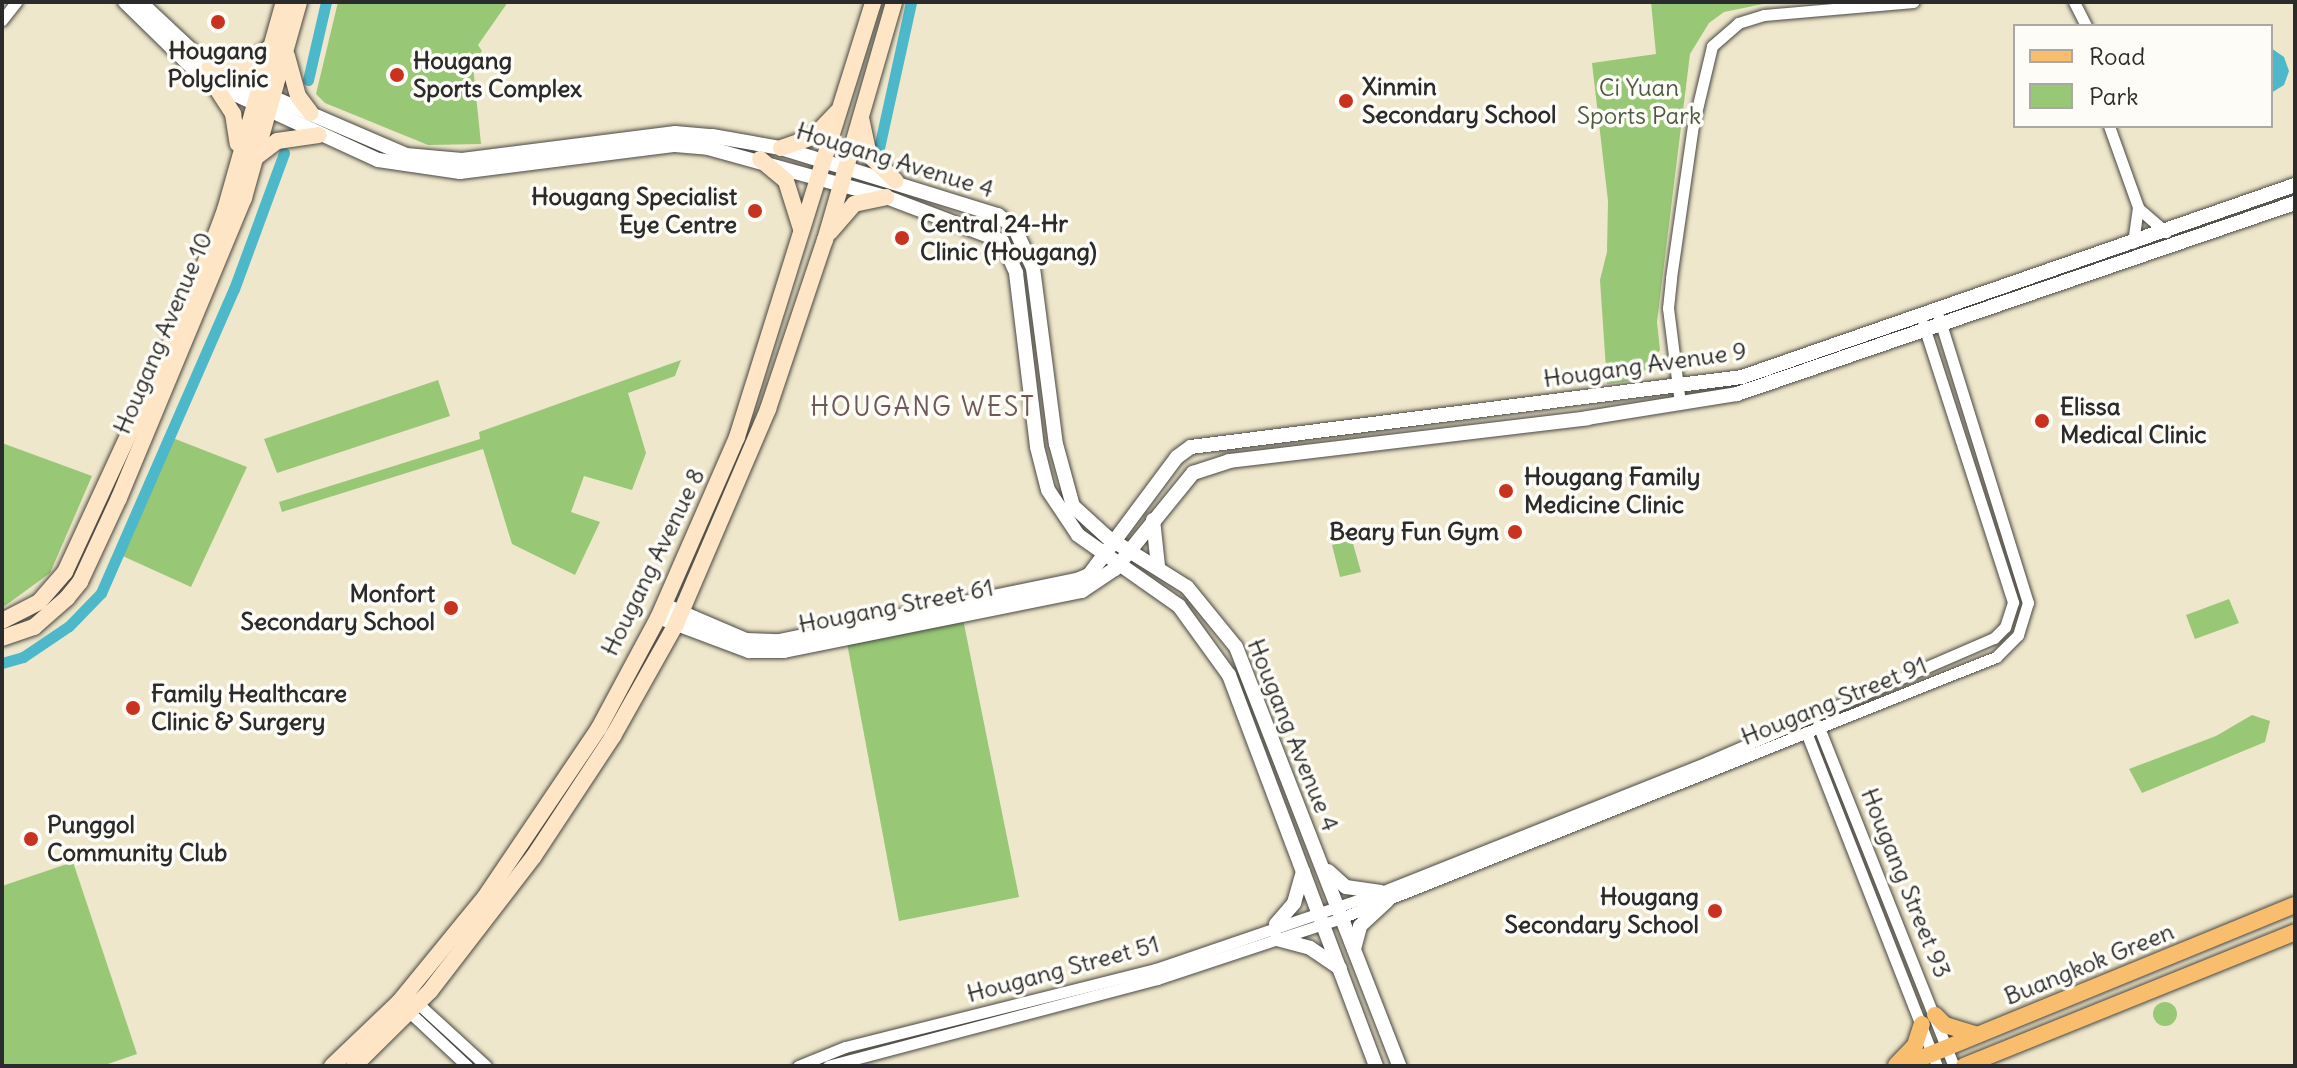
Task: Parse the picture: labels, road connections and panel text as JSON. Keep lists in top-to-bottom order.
{
  "streets": {
    "main road": ["Hougang Avenue 10", "Hougang Avenue 8", "Buangkok Green"],
    "street": [
      "Hougang Avenue 4",
      "Hougang Avenue 9",
      "Hougang Street 61",
      "Hougang Street 91",
      "Hougang Street 93",
      "Hougang Street 51"
    ]
  },
  "crossings": [
    ["Hougang Avenue 4", "Hougang Avenue 10"],
    ["Hougang Avenue 4", "Hougang Avenue 9"],
    ["Hougang Avenue 4", "Hougang Avenue 8"],
    ["Hougang Avenue 4", "Hougang Street 61"],
    ["Hougang Avenue 4", "Hougang Street 91"],
    ["Hougang Avenue 4", "Hougang Street 51"],
    ["Hougang Avenue 9", "Hougang Street 91"],
    ["Hougang Avenue 8", "Hougang Street 61"],
    ["Hougang Street 91", "Hougang Street 93"],
    ["Hougang Street 91", "Hougang Street 51"],
    ["Hougang Street 93", "Buangkok Green"]
  ],
  "districts": ["HOUGANG WEST"],
  "parks": ["Ci Yuan Sports Park"],
  "places": [
    "Hougang Polyclinic",
    "Hougang Sports Complex",
    "Xinmin Secondary School",
    "Hougang Specialist Eye Centre",
    "Central 24-Hr Clinic (Hougang)",
    "Elissa Medical Clinic",
    "Hougang Family Medicine Clinic",
    "Beary Fun Gym",
    "Monfort Secondary School",
    "Family Healthcare Clinic & Surgery",
    "Punggol Community Club",
    "Hougang Secondary School"
  ],
  "legend": ["Road", "Park"]
}
